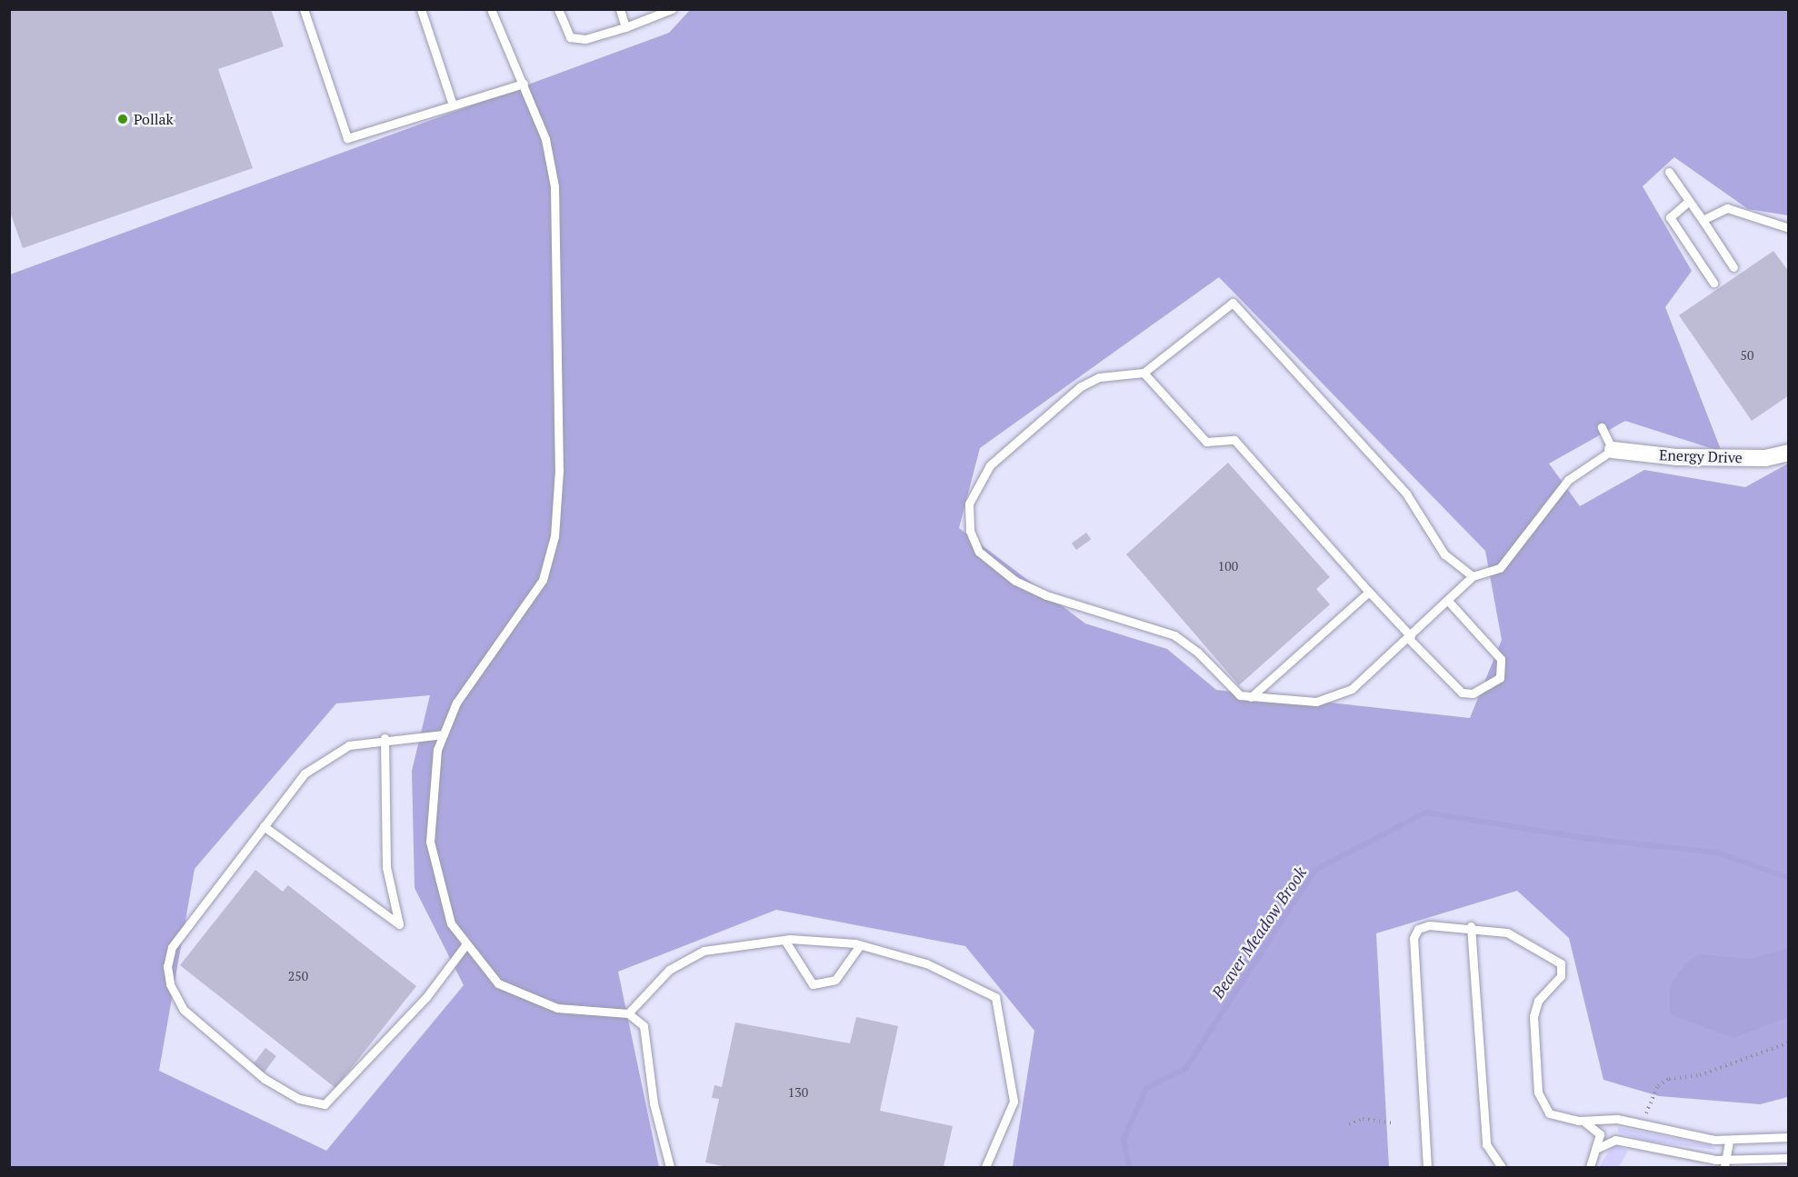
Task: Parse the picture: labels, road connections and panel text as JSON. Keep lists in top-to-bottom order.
{
  "streets": {
    "street": ["Energy Drive"]
  },
  "water": ["Beaver Meadow Brook"],
  "places": ["Pollak"],
  "house_numbers": [
    "50",
    "100",
    "250",
    "130"
  ]
}
